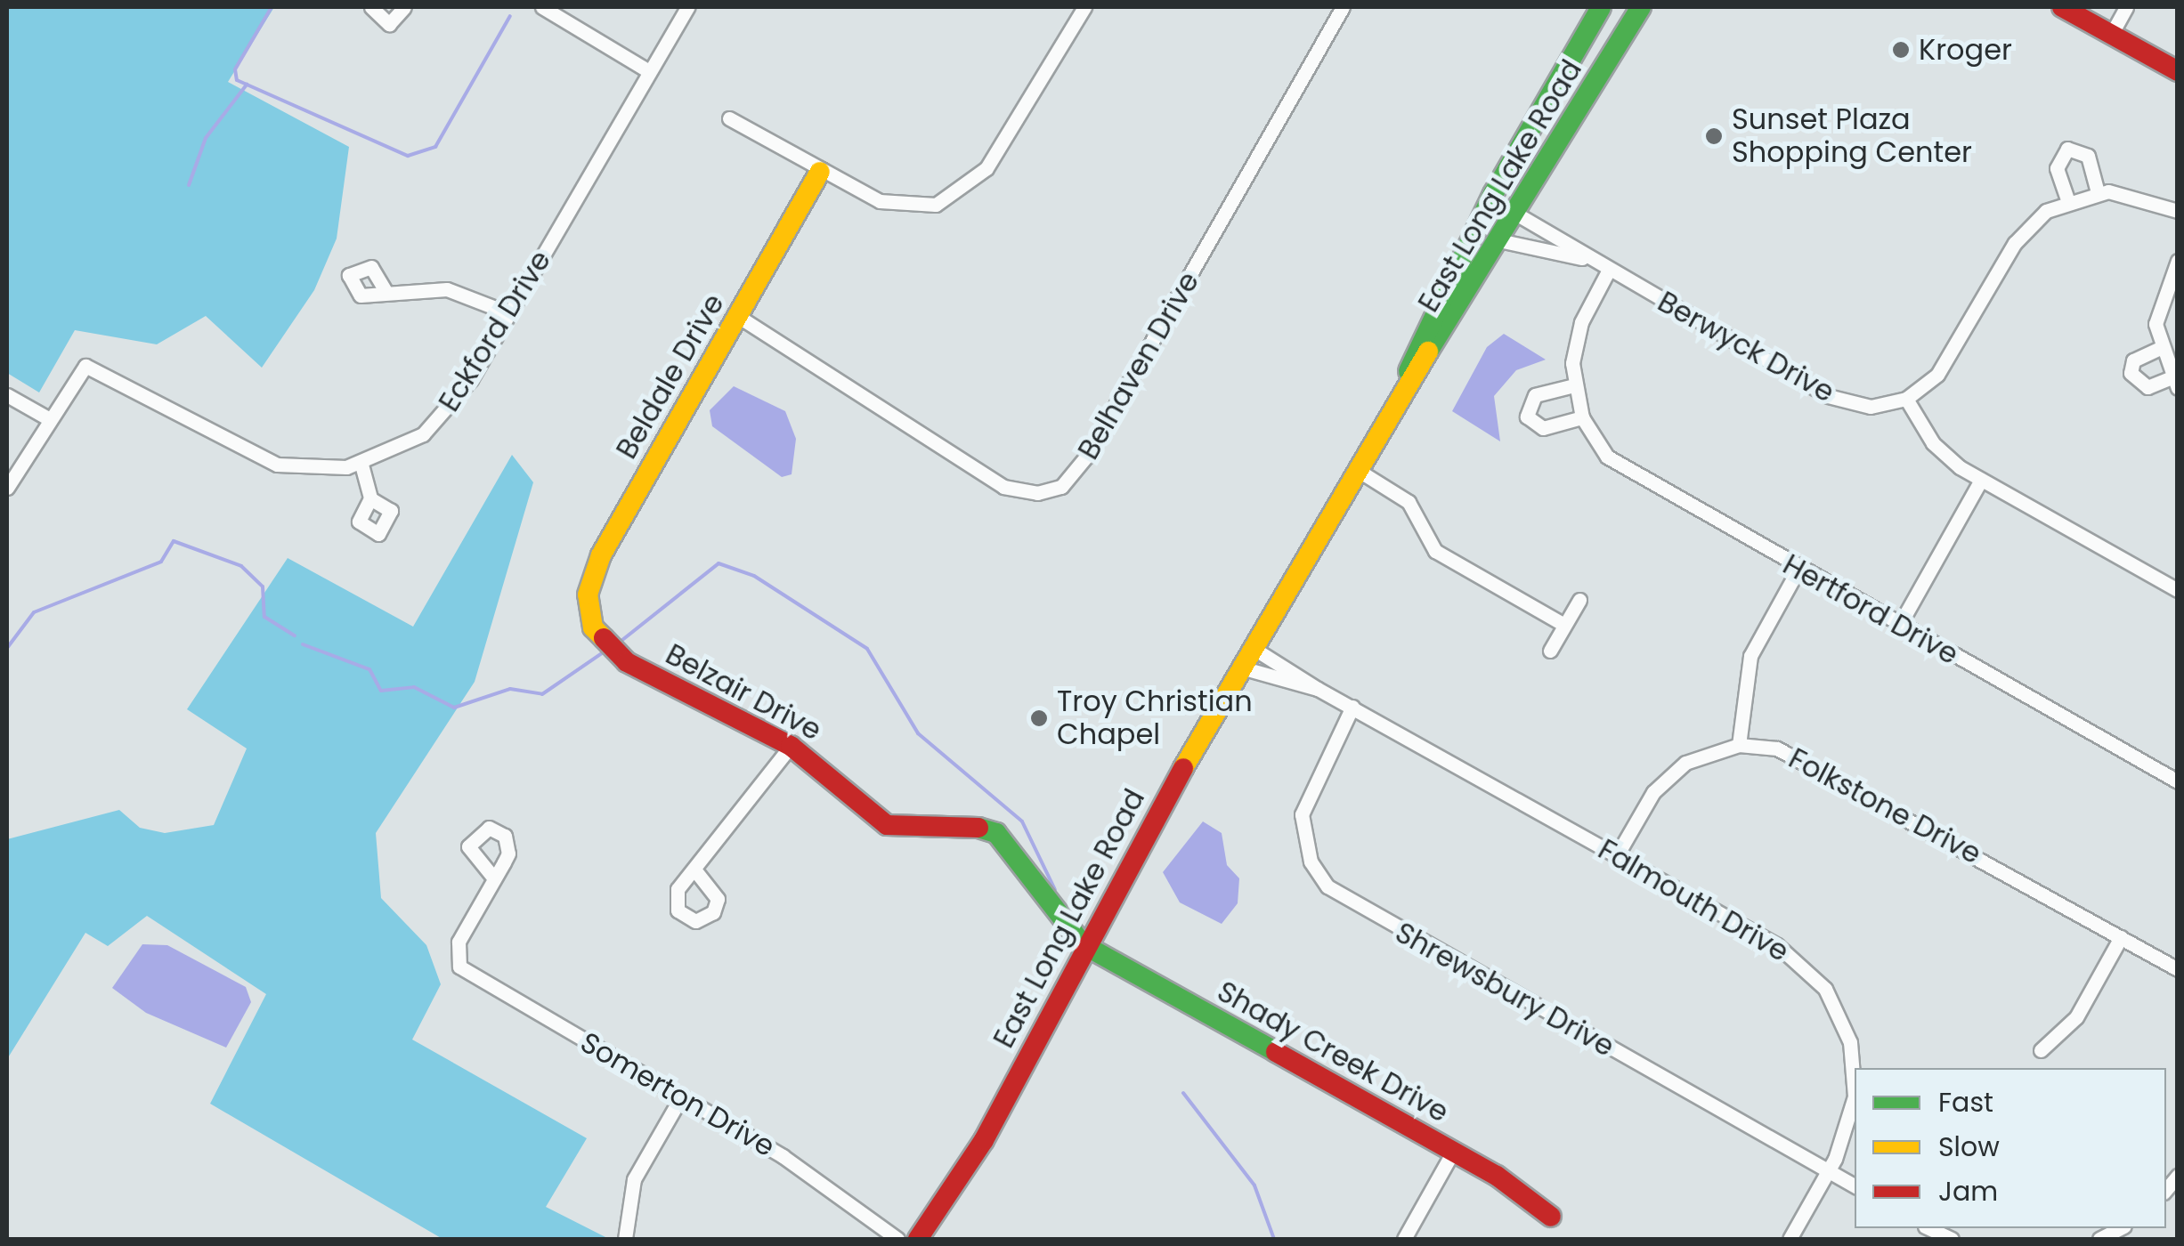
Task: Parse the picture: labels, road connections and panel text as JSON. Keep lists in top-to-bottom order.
{
  "streets": {
    "main road": [
      "East Long Lake Road",
      "Beldale Drive",
      "Belzair Drive",
      "Shady Creek Drive"
    ],
    "street": [
      "Eckford Drive",
      "Berwyck Drive",
      "Belhaven Drive",
      "Hertford Drive",
      "Folkstone Drive",
      "Falmouth Drive",
      "Shrewsbury Drive",
      "Somerton Drive"
    ]
  },
  "crossings": [
    ["East Long Lake Road", "Berwyck Drive"],
    ["East Long Lake Road", "Belzair Drive"],
    ["East Long Lake Road", "Falmouth Drive"],
    ["East Long Lake Road", "Shady Creek Drive"],
    ["Berwyck Drive", "Hertford Drive"],
    ["Belhaven Drive", "Beldale Drive"],
    ["Beldale Drive", "Belzair Drive"],
    ["Belzair Drive", "Shady Creek Drive"],
    ["Falmouth Drive", "Shrewsbury Drive"]
  ],
  "places": ["Kroger", "Sunset Plaza Shopping Center", "Troy Christian Chapel"],
  "legend": ["Fast", "Slow", "Jam"]
}
